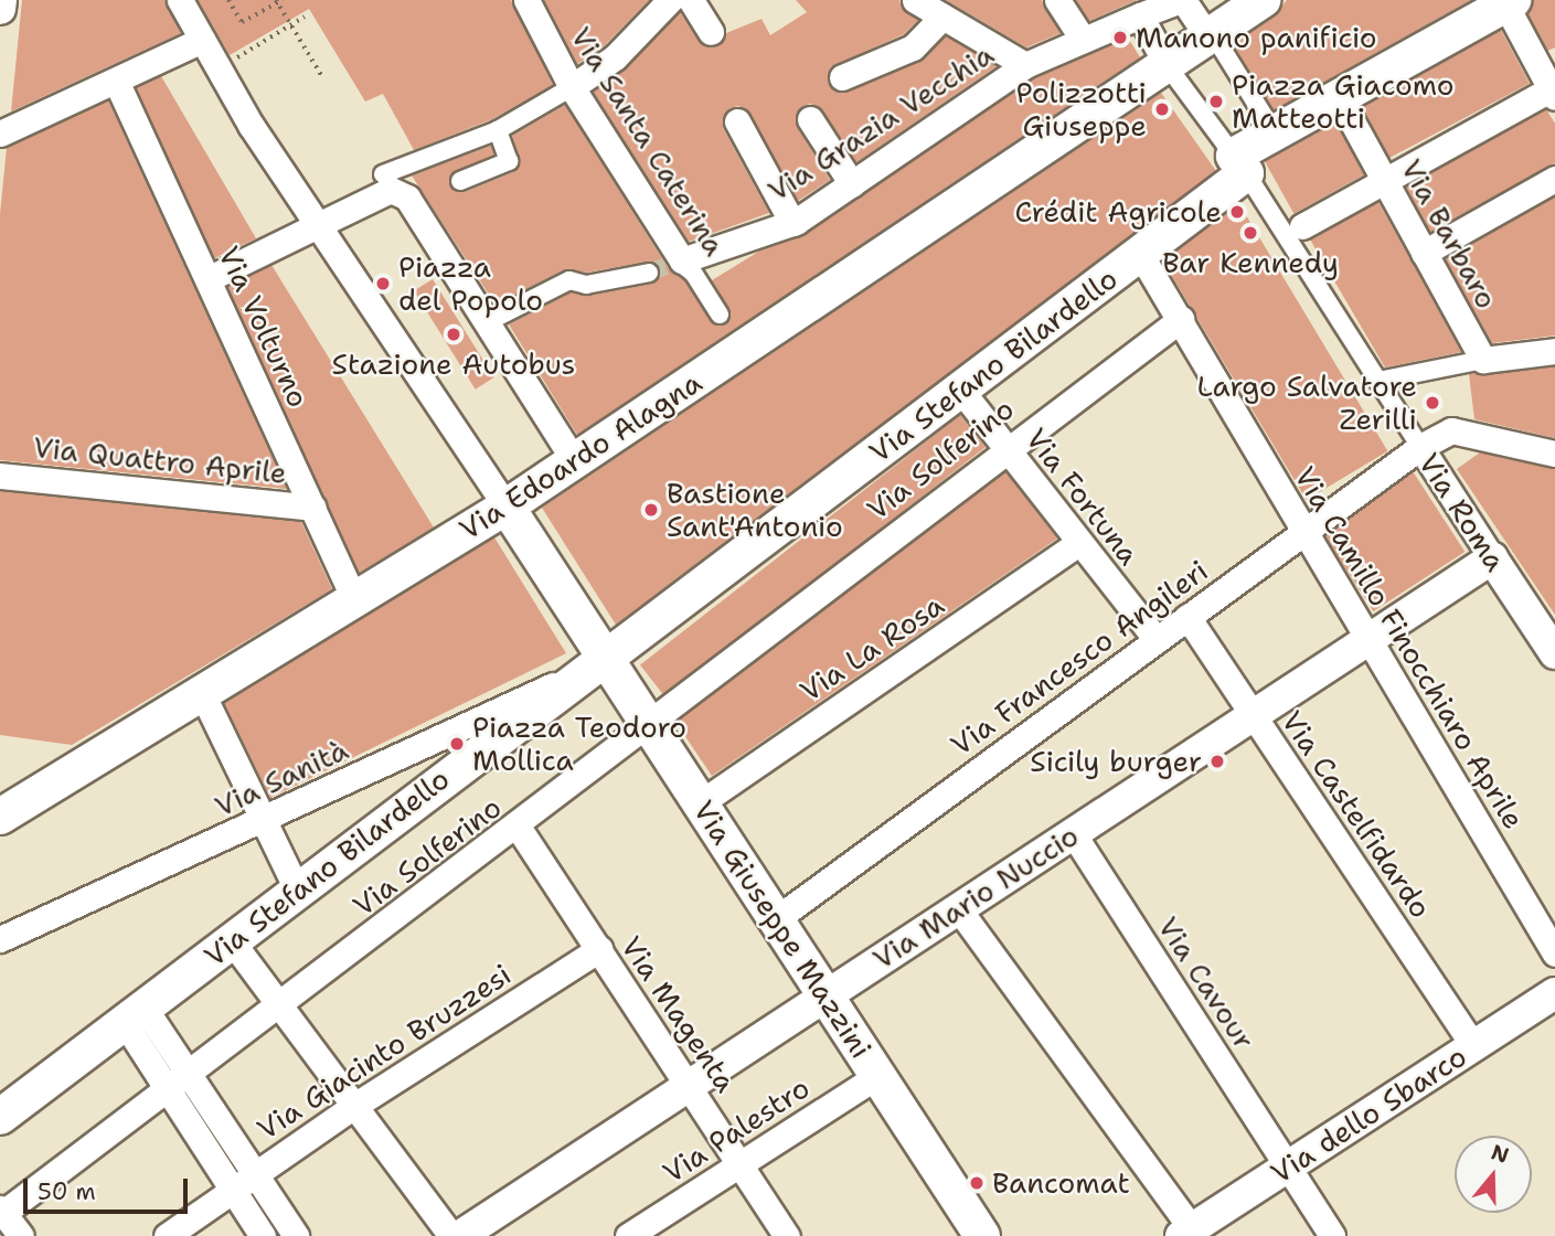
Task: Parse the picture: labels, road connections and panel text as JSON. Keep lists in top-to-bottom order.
{
  "streets": {
    "main road": ["Via Stefano Bilardello", "Via Edoardo Alagna", "Via Giuseppe Mazzini"],
    "street": [
      "Via Grazia Vecchia",
      "Via Santa Caterina",
      "Via Barbaro",
      "Via Volturno",
      "Via Solferino",
      "Via Quattro Aprile",
      "Via Fortuna",
      "Via Roma",
      "Via La Rosa",
      "Via Camillo Finocchiaro Aprile",
      "Via Francesco Angileri",
      "Via Sanità",
      "Via Castelfidardo",
      "Via Mario Nuccio",
      "Via Cavour",
      "Via Magenta",
      "Via Giacinto Bruzzesi",
      "Via dello Sbarco",
      "Via Palestro"
    ]
  },
  "crossings": [
    ["Via Grazia Vecchia", "Via Santa Caterina"],
    ["Via Barbaro", "Via Stefano Bilardello"],
    ["Via Volturno", "Via Edoardo Alagna"],
    ["Via Volturno", "Via Quattro Aprile"],
    ["Via Stefano Bilardello", "Via Fortuna"],
    ["Via Stefano Bilardello", "Via Roma"],
    ["Via Stefano Bilardello", "Via Camillo Finocchiaro Aprile"],
    ["Via Stefano Bilardello", "Via Sanità"],
    ["Via Stefano Bilardello", "Via Giuseppe Mazzini"],
    ["Via Edoardo Alagna", "Via Giuseppe Mazzini"],
    ["Via Solferino", "Via Fortuna"],
    ["Via Solferino", "Via Camillo Finocchiaro Aprile"],
    ["Via Solferino", "Via Giuseppe Mazzini"],
    ["Via Solferino", "Via Magenta"],
    ["Via Fortuna", "Via La Rosa"],
    ["Via Fortuna", "Via Francesco Angileri"],
    ["Via Roma", "Via Francesco Angileri"],
    ["Via Roma", "Via Mario Nuccio"],
    ["Via La Rosa", "Via Giuseppe Mazzini"],
    ["Via Camillo Finocchiaro Aprile", "Via Francesco Angileri"],
    ["Via Camillo Finocchiaro Aprile", "Via Mario Nuccio"],
    ["Via Francesco Angileri", "Via Castelfidardo"],
    ["Via Francesco Angileri", "Via Giuseppe Mazzini"],
    ["Via Sanità", "Via Giuseppe Mazzini"],
    ["Via Castelfidardo", "Via Mario Nuccio"],
    ["Via Castelfidardo", "Via dello Sbarco"],
    ["Via Mario Nuccio", "Via Giuseppe Mazzini"],
    ["Via Mario Nuccio", "Via Cavour"],
    ["Via Mario Nuccio", "Via Magenta"],
    ["Via Giuseppe Mazzini", "Via Palestro"],
    ["Via Cavour", "Via dello Sbarco"],
    ["Via Magenta", "Via Giacinto Bruzzesi"],
    ["Via Magenta", "Via Palestro"]
  ],
  "places": [
    "Manono panificio",
    "Piazza Giacomo Matteotti",
    "Polizzotti Giuseppe",
    "Crédit Agricole",
    "Bar Kennedy",
    "Piazza del Popolo",
    "Stazione Autobus",
    "Largo Salvatore Zerilli",
    "Bastione Sant'Antonio",
    "Piazza Teodoro Mollica",
    "Sicily burger",
    "Bancomat"
  ],
  "scale_bar": "50 m",
  "north": "top"
}
